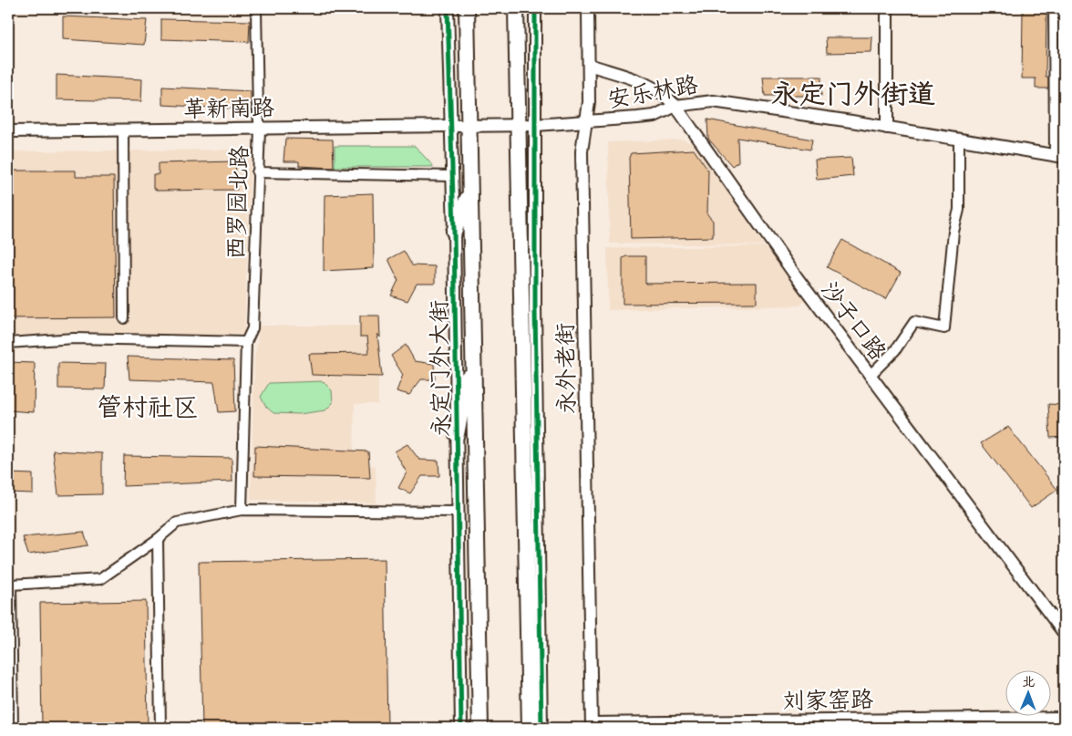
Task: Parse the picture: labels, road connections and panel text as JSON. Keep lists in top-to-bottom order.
{
  "streets": {
    "highway": ["永定门外大街"],
    "street": [
      "安乐林路",
      "革新南路",
      "西罗园北路",
      "沙子口路",
      "永外老街",
      "刘家窑路"
    ]
  },
  "crossings": [
    ["安乐林路", "革新南路"],
    ["安乐林路", "沙子口路"],
    ["安乐林路", "永定门外大街"],
    ["安乐林路", "永外老街"],
    ["革新南路", "西罗园北路"],
    ["革新南路", "永定门外大街"],
    ["沙子口路", "永外老街"],
    ["永外老街", "刘家窑路"]
  ],
  "districts": ["永定门外街道", "管村社区"],
  "north": "top"
}
